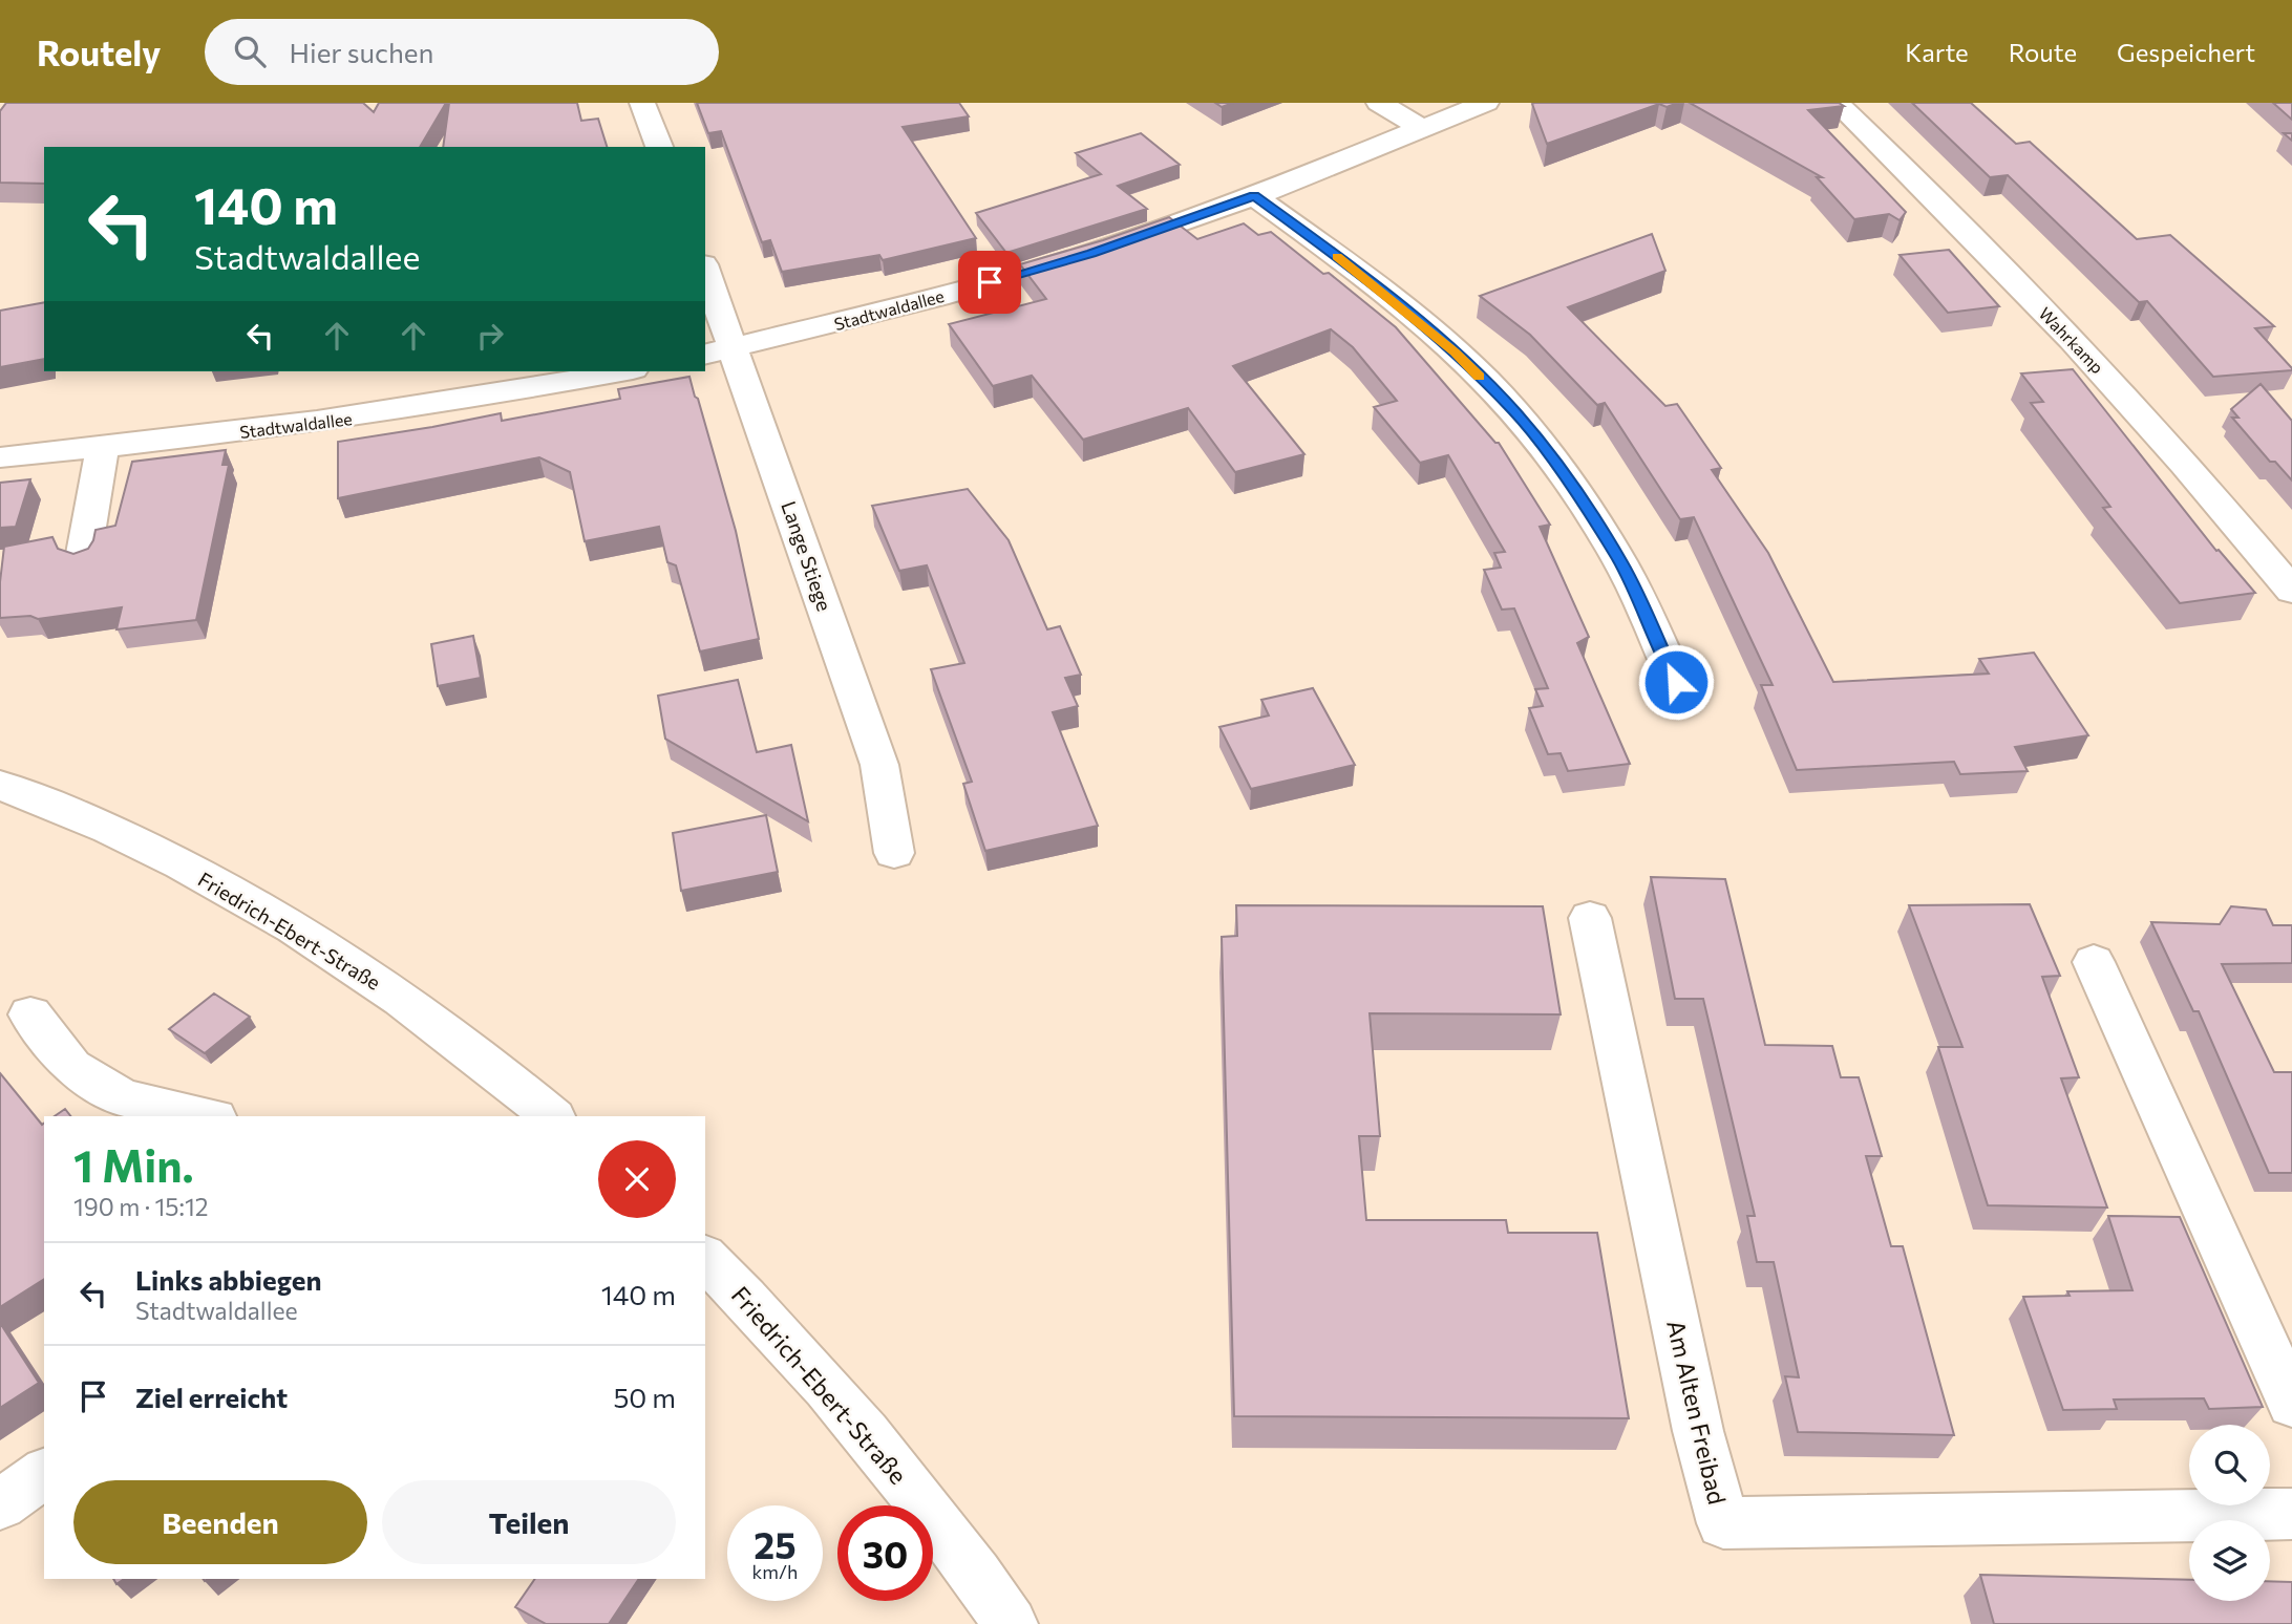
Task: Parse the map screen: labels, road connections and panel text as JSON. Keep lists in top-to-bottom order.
{
  "streets": {
    "street": [
      "Stadtwaldallee",
      "Wahrkamp",
      "Lange Stiege",
      "Friedrich-Ebert-Straße",
      "Am Alten Freibad"
    ]
  },
  "crossings": [
    ["Stadtwaldallee", "Lange Stiege"]
  ],
  "page": {
    "header": "Routely",
    "search": "Hier suchen",
    "nav": ["Karte", "Route", "Gespeichert"],
    "turn": ["140 m", "Stadtwaldallee"],
    "heading": ["1 Min.", "190 m · 15:12"],
    "list": [
      {
        "name": "Links abbiegen",
        "note": "Stadtwaldallee",
        "value": "140 m"
      },
      {
        "name": "Ziel erreicht",
        "value": "50 m"
      }
    ],
    "buttons": ["Beenden", "Teilen"],
    "speed": "25 km/h",
    "limit": "30"
  }
}
